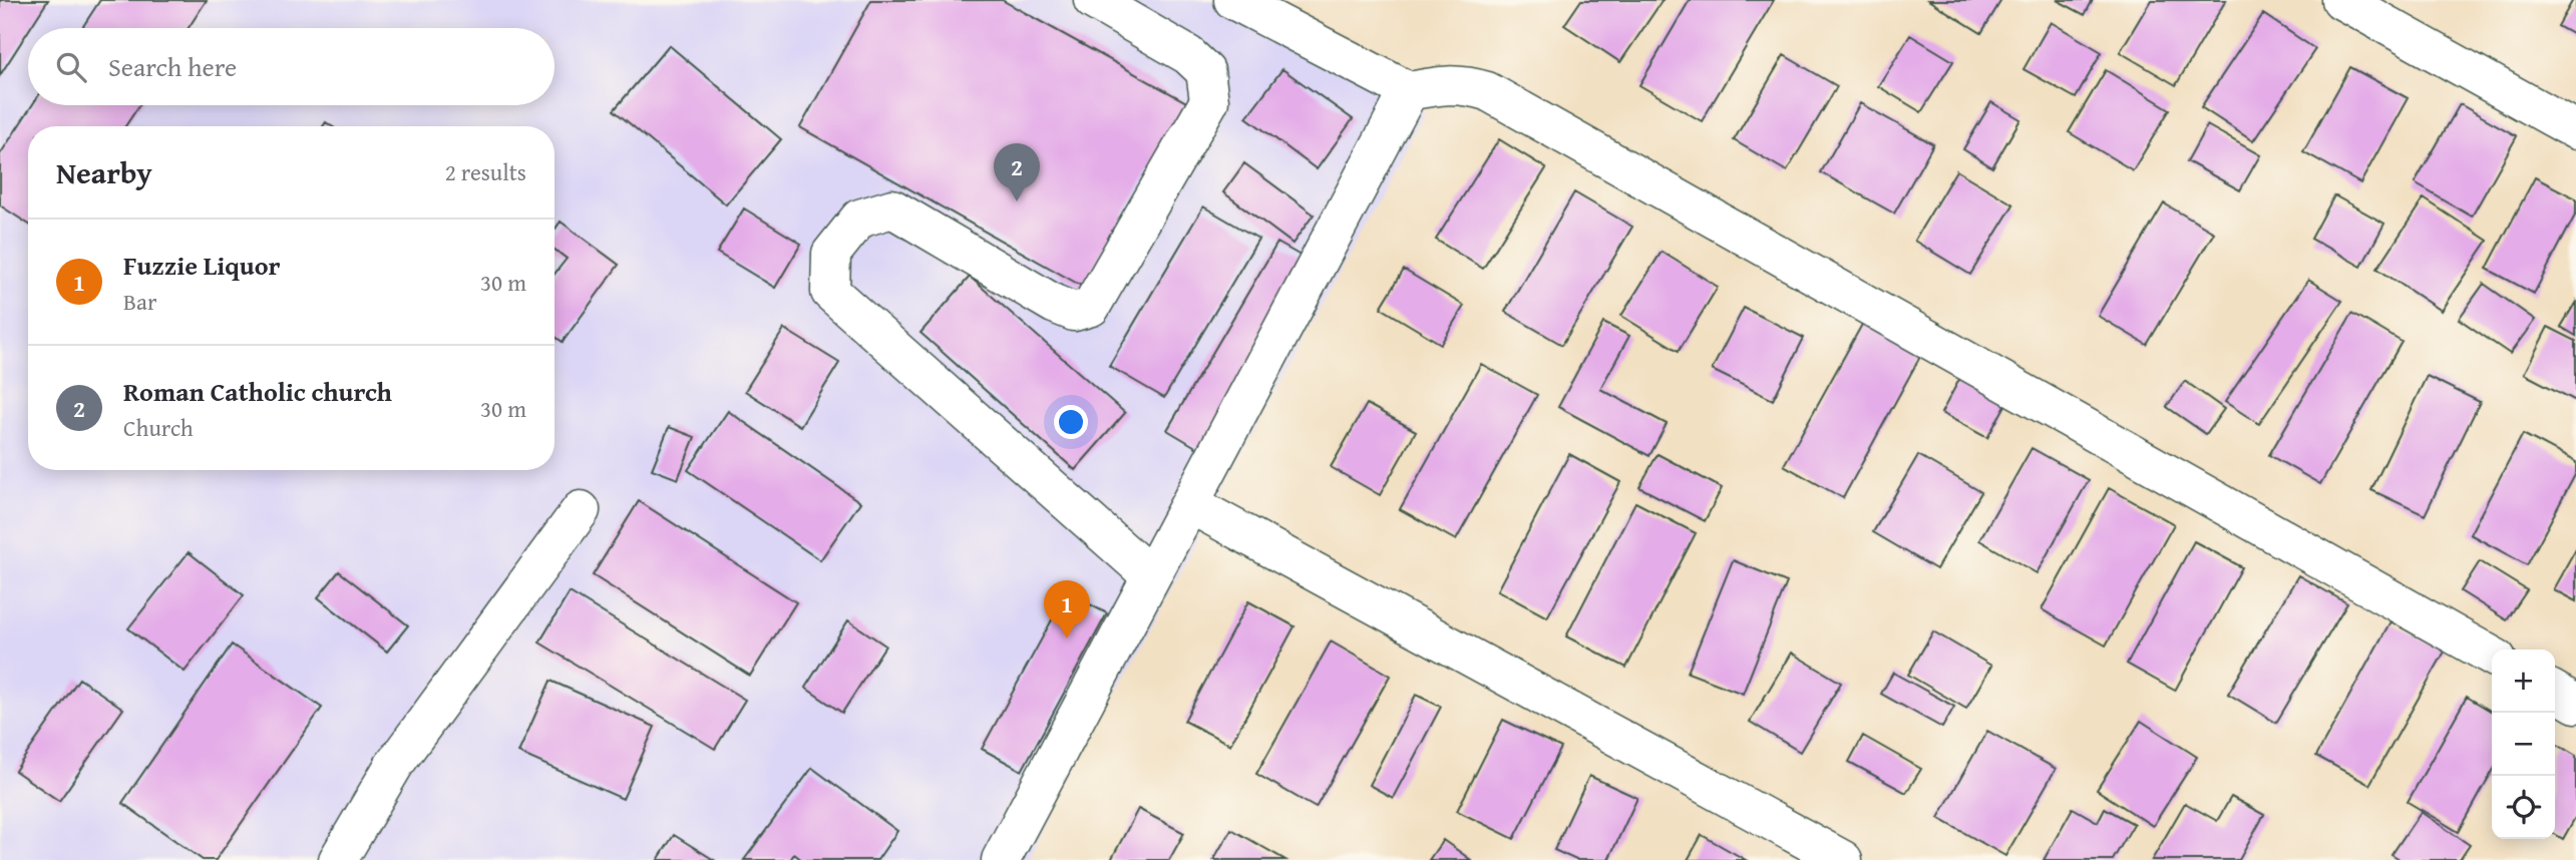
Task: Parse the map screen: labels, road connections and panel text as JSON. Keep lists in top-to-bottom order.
{
  "page": {
    "search": "Search here",
    "heading": ["Nearby", "2 results"],
    "pins": ["2", "1"],
    "list": [
      {
        "mark": "1",
        "name": "Fuzzie Liquor",
        "note": "Bar",
        "value": "30 m"
      },
      {
        "mark": "2",
        "name": "Roman Catholic church",
        "note": "Church",
        "value": "30 m"
      }
    ],
    "map_buttons": ["+", "−"]
  }
}
